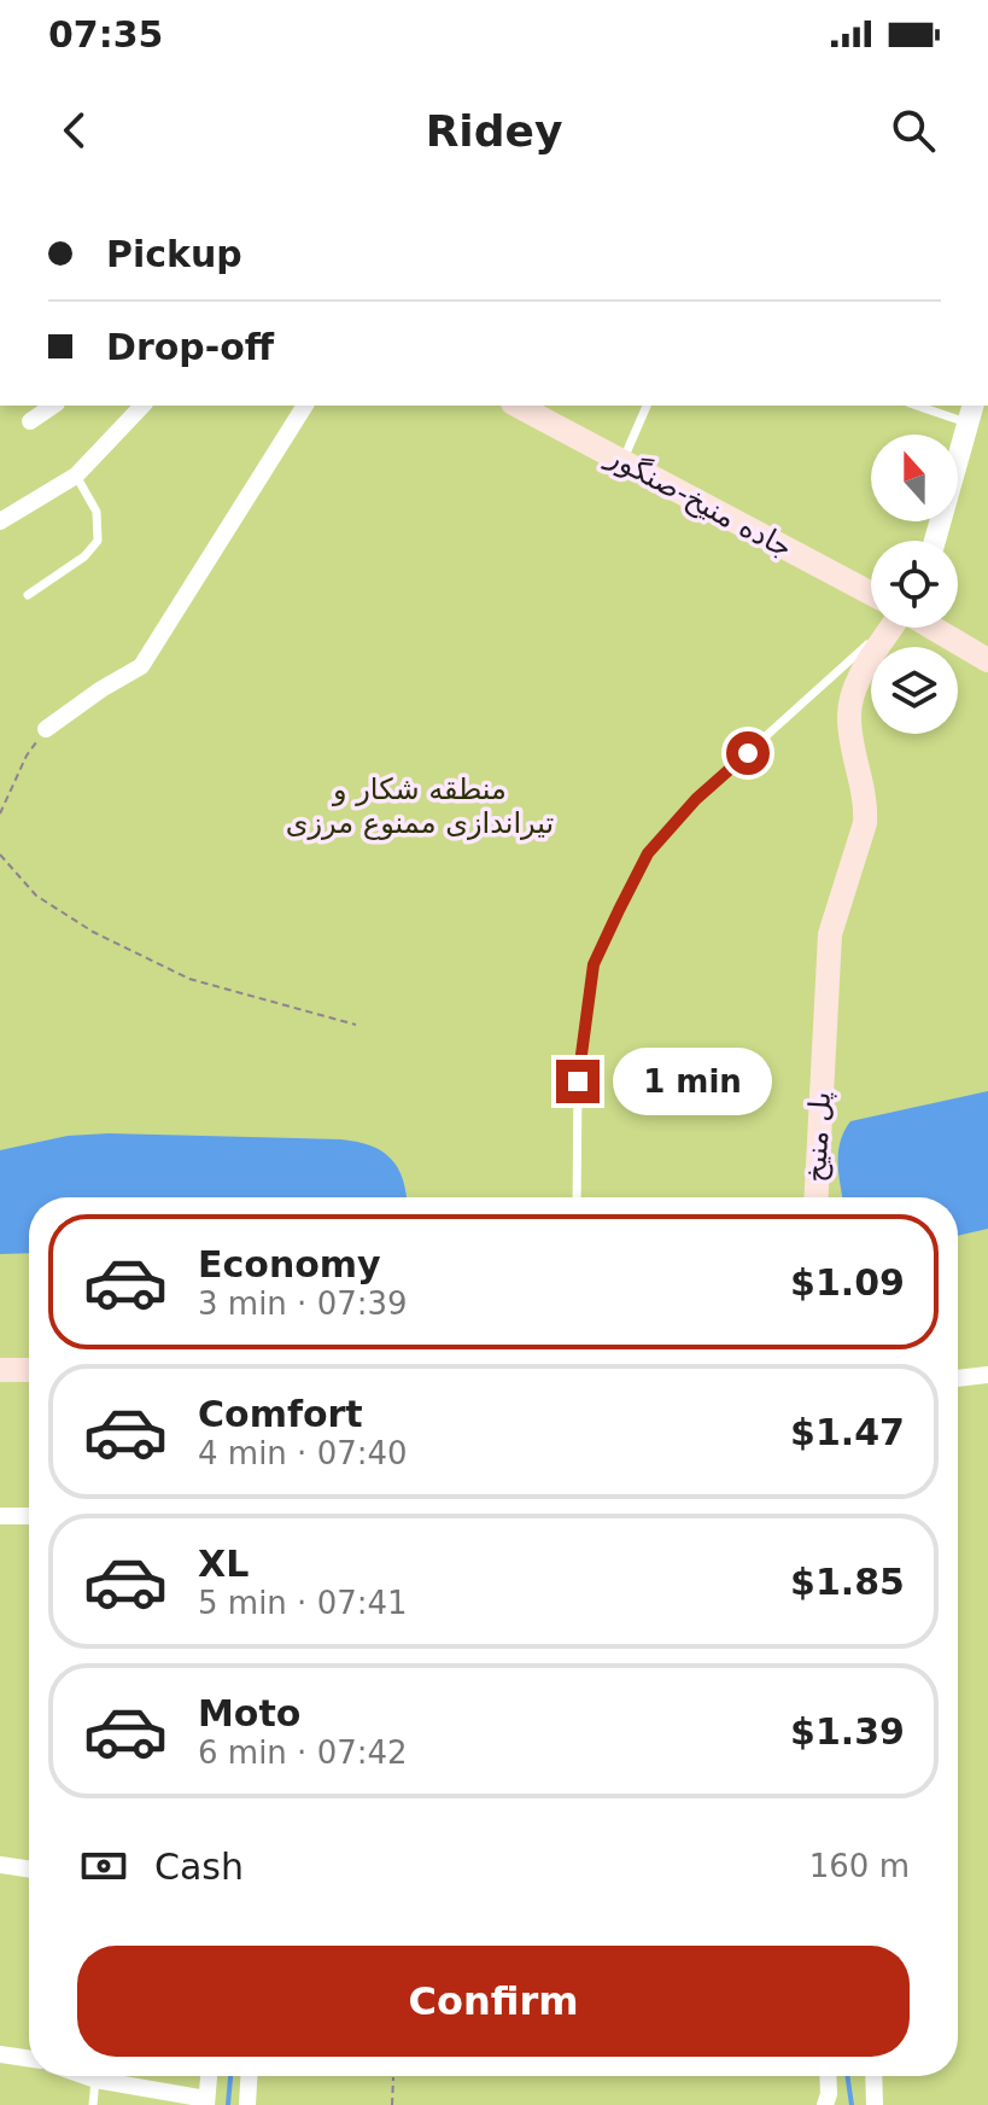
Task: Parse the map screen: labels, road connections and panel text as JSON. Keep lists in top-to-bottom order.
{
  "streets": {
    "main road": ["جاده منیخ-صنگور", "پل منیخ"]
  },
  "parks": ["منطقه شکار و تیراندازی ممنوع مرزی"],
  "north": "top",
  "page": {
    "status": "07:35",
    "header": "Ridey",
    "banner": ["Pickup", "Drop-off"],
    "bubble": "1 min",
    "list": [
      {
        "name": "Economy",
        "note": "3 min · 07:39",
        "value": "$1.09"
      },
      {
        "name": "Comfort",
        "note": "4 min · 07:40",
        "value": "$1.47"
      },
      {
        "name": "XL",
        "note": "5 min · 07:41",
        "value": "$1.85"
      },
      {
        "name": "Moto",
        "note": "6 min · 07:42",
        "value": "$1.39"
      }
    ],
    "pay": ["Cash", "160 m"],
    "buttons": "Confirm"
  }
}
